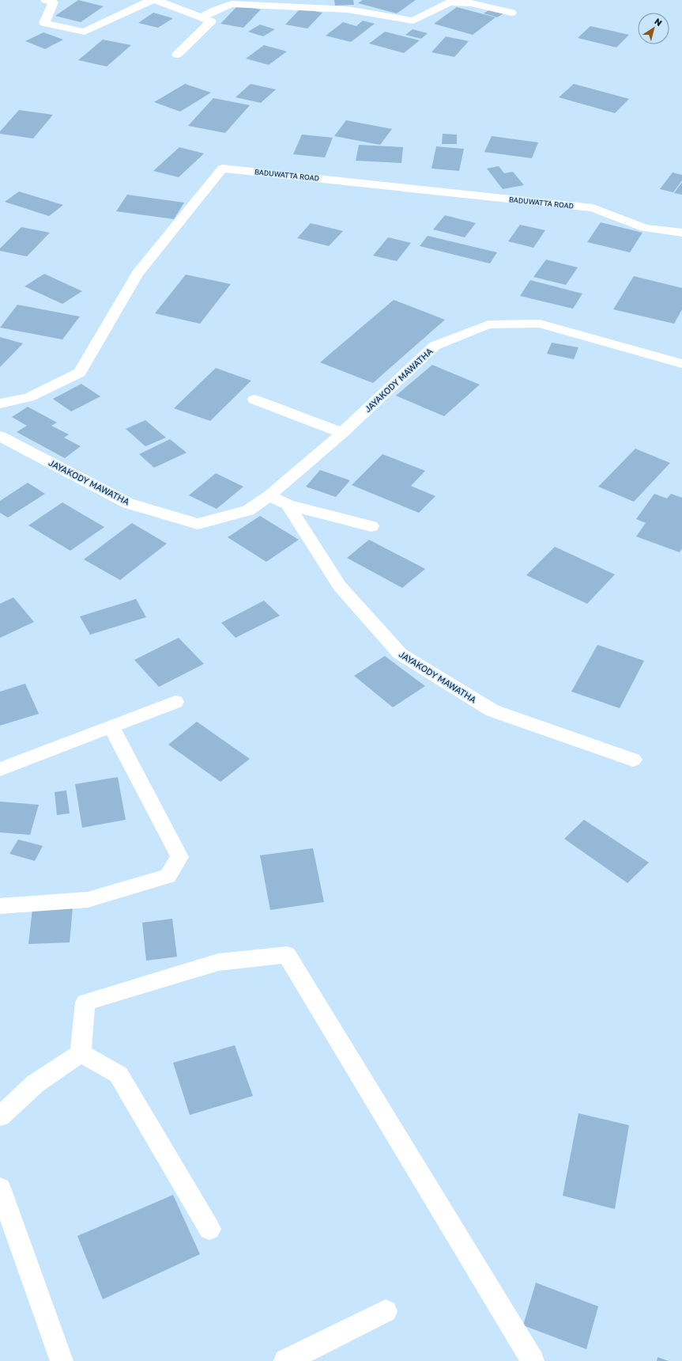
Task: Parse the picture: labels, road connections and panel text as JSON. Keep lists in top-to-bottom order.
{
  "streets": {
    "street": ["BADUWATTA ROAD", "JAYAKODY MAWATHA"]
  },
  "north": "top right"
}
